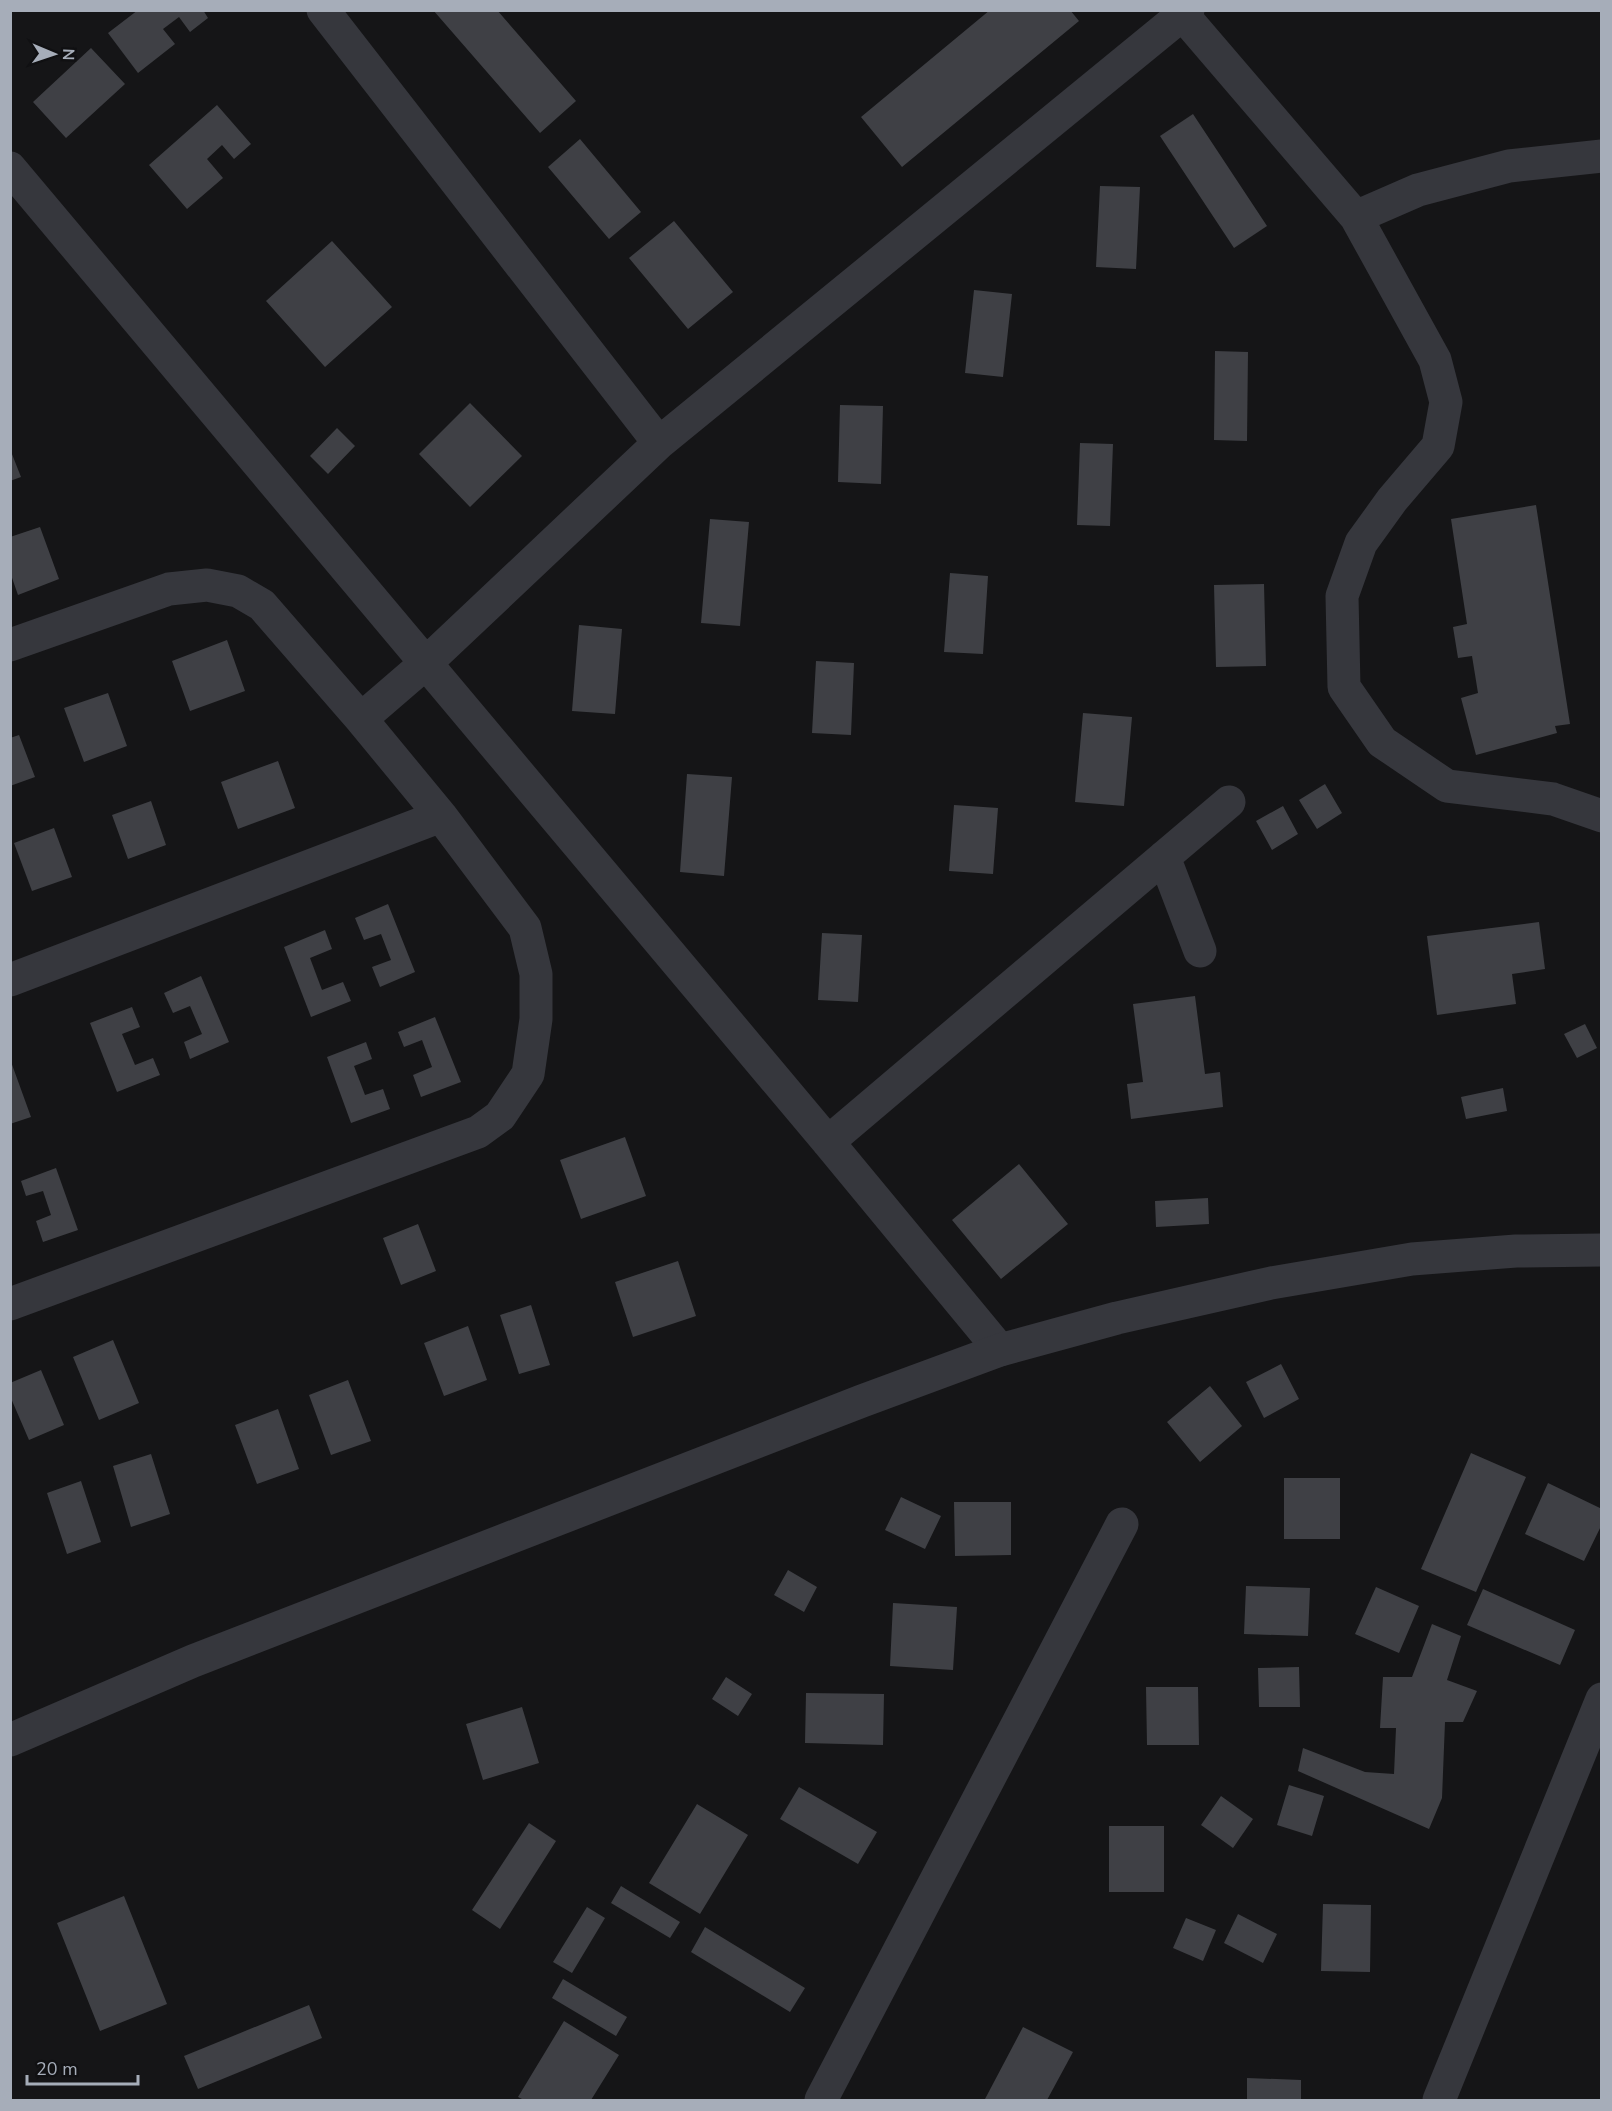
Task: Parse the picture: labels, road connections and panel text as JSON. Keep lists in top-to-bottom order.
{
  "scale_bar": "20 m",
  "north": "right"
}
